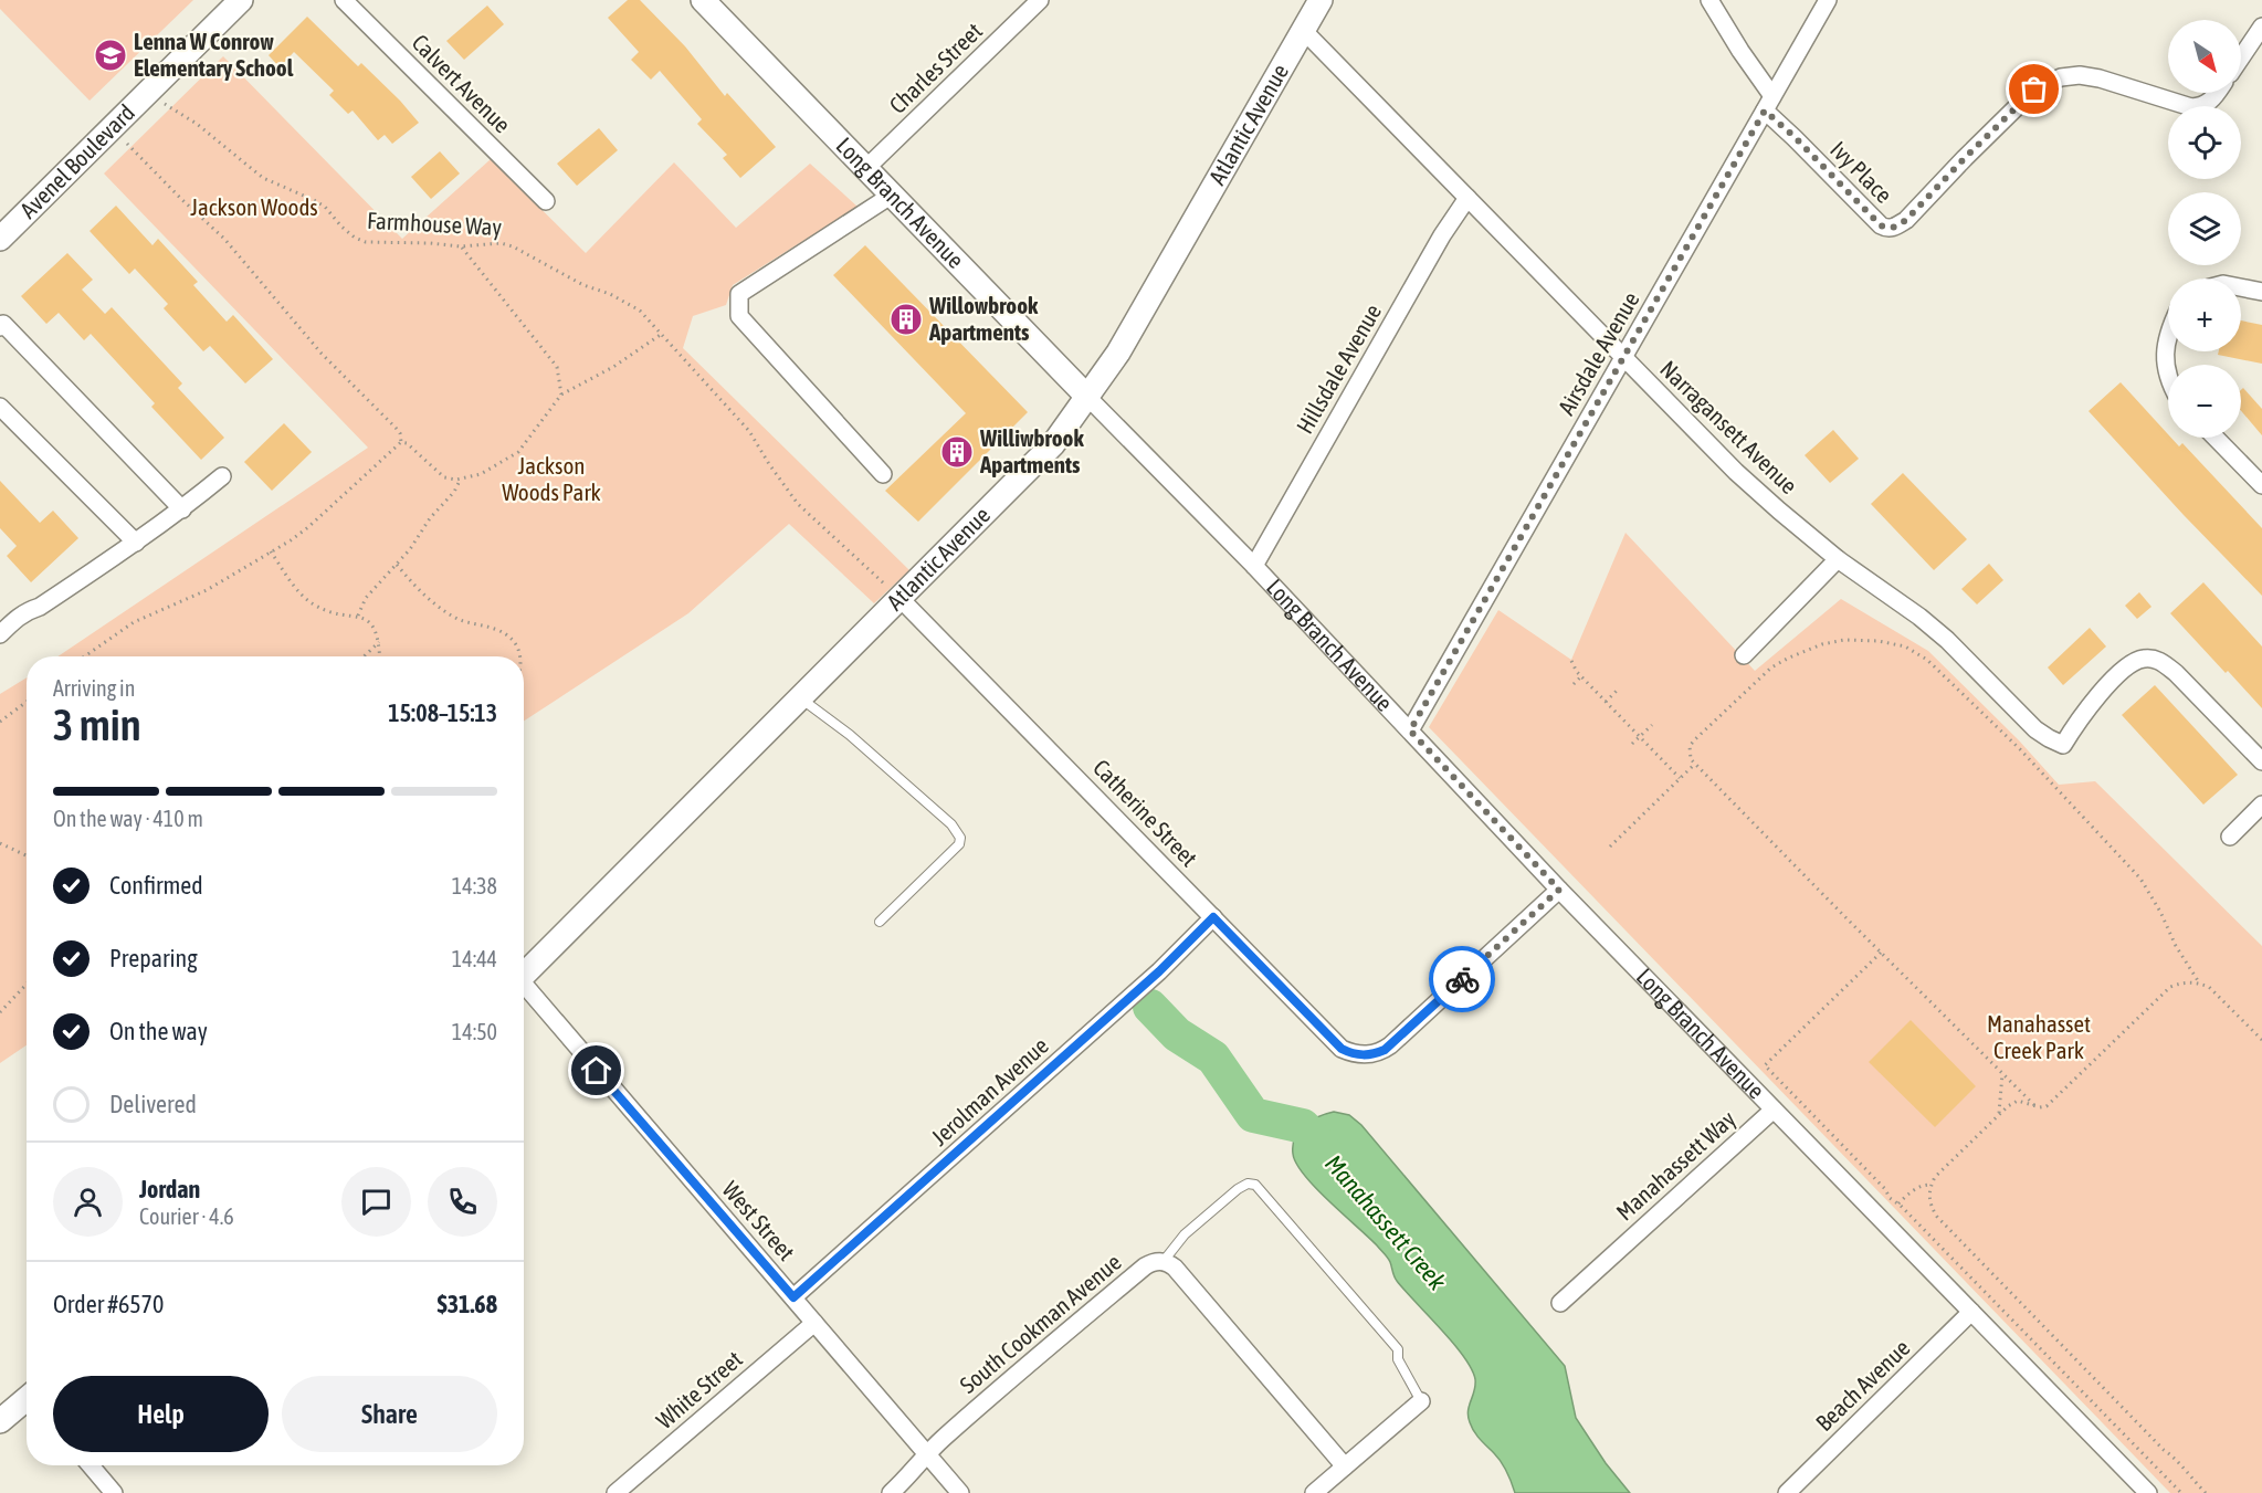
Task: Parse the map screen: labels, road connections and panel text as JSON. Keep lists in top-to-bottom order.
{
  "streets": {
    "main road": ["Atlantic Avenue", "Avenel Boulevard", "Long Branch Avenue"],
    "street": [
      "Charles Street",
      "Calvert Avenue",
      "Ivy Place",
      "Airsdale Avenue",
      "Hillsdale Avenue",
      "Narragansett Avenue",
      "Catherine Street",
      "Jerolman Avenue",
      "Manahassett Way",
      "West Street",
      "South Cookman Avenue",
      "Beach Avenue",
      "White Street"
    ],
    "path": ["Farmhouse Way"]
  },
  "crossings": [
    ["Charles Street", "Long Branch Avenue"],
    ["Atlantic Avenue", "Long Branch Avenue"],
    ["Atlantic Avenue", "Farmhouse Way"],
    ["Atlantic Avenue", "Narragansett Avenue"],
    ["Atlantic Avenue", "Catherine Street"],
    ["Avenel Boulevard", "Farmhouse Way"],
    ["Ivy Place", "Airsdale Avenue"],
    ["Long Branch Avenue", "Airsdale Avenue"],
    ["Long Branch Avenue", "Hillsdale Avenue"],
    ["Long Branch Avenue", "Catherine Street"],
    ["Long Branch Avenue", "Manahassett Way"],
    ["Long Branch Avenue", "Beach Avenue"],
    ["Farmhouse Way", "Catherine Street"],
    ["Airsdale Avenue", "Narragansett Avenue"],
    ["Hillsdale Avenue", "Narragansett Avenue"],
    ["Catherine Street", "Jerolman Avenue"],
    ["Jerolman Avenue", "West Street"],
    ["West Street", "South Cookman Avenue"],
    ["West Street", "White Street"]
  ],
  "water": ["Manahassett Creek"],
  "parks": ["Jackson Woods", "Jackson Woods Park", "Manahasset Creek Park"],
  "places": {
    "school or university": ["Lenna W Conrow Elementary School"],
    "building": ["Willowbrook Apartments", "Williwbrook Apartments"]
  },
  "north": "bottom right",
  "page": {
    "map_buttons": ["+", "−"],
    "heading": ["3 min", "Arriving in", "15:08–15:13"],
    "panel": [
      "Jordan",
      "Courier · 4.6",
      "Order #6570",
      "$31.68"
    ],
    "bar": "On the way · 410 m",
    "list": [
      ["Confirmed", "14:38"],
      ["Preparing", "14:44"],
      ["On the way", "14:50"],
      "Delivered"
    ],
    "buttons": ["Help", "Share"]
  }
}
